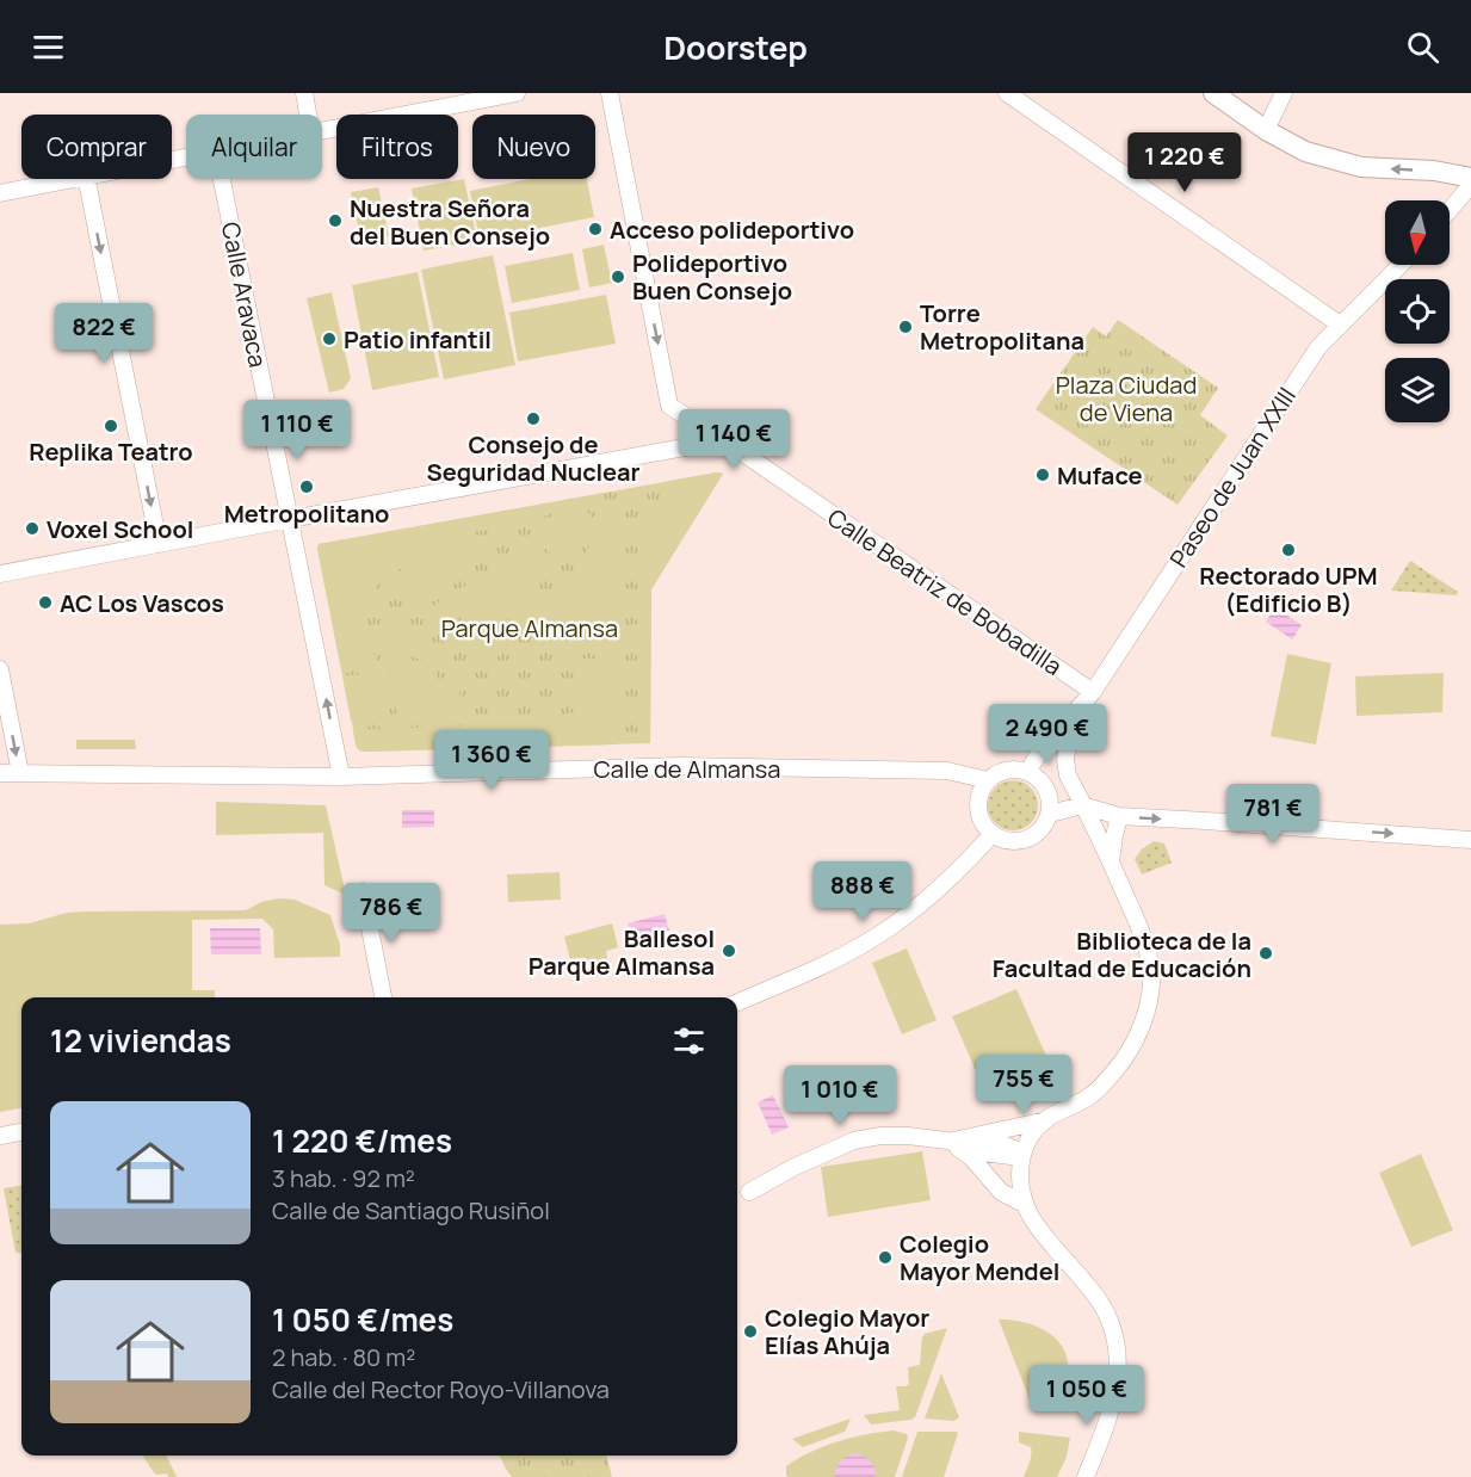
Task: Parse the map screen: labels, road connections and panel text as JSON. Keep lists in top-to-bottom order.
{
  "streets": {
    "street": [
      "Calle Aravaca",
      "Paseo de Juan XXIII",
      "Calle Beatriz de Bobadilla",
      "Calle de Almansa"
    ]
  },
  "crossings": [
    ["Calle Aravaca", "Calle de Almansa"],
    ["Paseo de Juan XXIII", "Calle Beatriz de Bobadilla"],
    ["Paseo de Juan XXIII", "Calle de Almansa"]
  ],
  "one_way": ["Calle Aravaca", "Calle Beatriz de Bobadilla"],
  "parks": ["Plaza Ciudad de Viena", "Parque Almansa"],
  "places": [
    "Nuestra Señora del Buen Consejo",
    "Acceso polideportivo",
    "Polideportivo Buen Consejo",
    "Torre Metropolitana",
    "Patio infantil",
    "Consejo de Seguridad Nuclear",
    "Replika Teatro",
    "Muface",
    "Metropolitano",
    "Voxel School",
    "Rectorado UPM (Edificio B)",
    "AC Los Vascos",
    "Ballesol Parque Almansa",
    "Biblioteca de la Facultad de Educación",
    "Colegio Mayor Mendel",
    "Colegio Mayor Elías Ahúja"
  ],
  "north": "bottom",
  "page": {
    "header": "Doorstep",
    "chip": [
      "Comprar",
      "Alquilar",
      "Filtros",
      "Nuevo"
    ],
    "price": [
      "1 220 €",
      "822 €",
      "1 110 €",
      "1 140 €",
      "2 490 €",
      "1 360 €",
      "781 €",
      "888 €",
      "786 €",
      "755 €",
      "1 010 €",
      "1 050 €"
    ],
    "heading": "12 viviendas",
    "list": [
      {
        "name": "1 220 €/mes",
        "note": "3 hab. · 92 m² · Calle de Santiago Rusiñol"
      },
      {
        "name": "1 050 €/mes",
        "note": "2 hab. · 80 m² · Calle del Rector Royo-Villanova"
      }
    ]
  }
}
